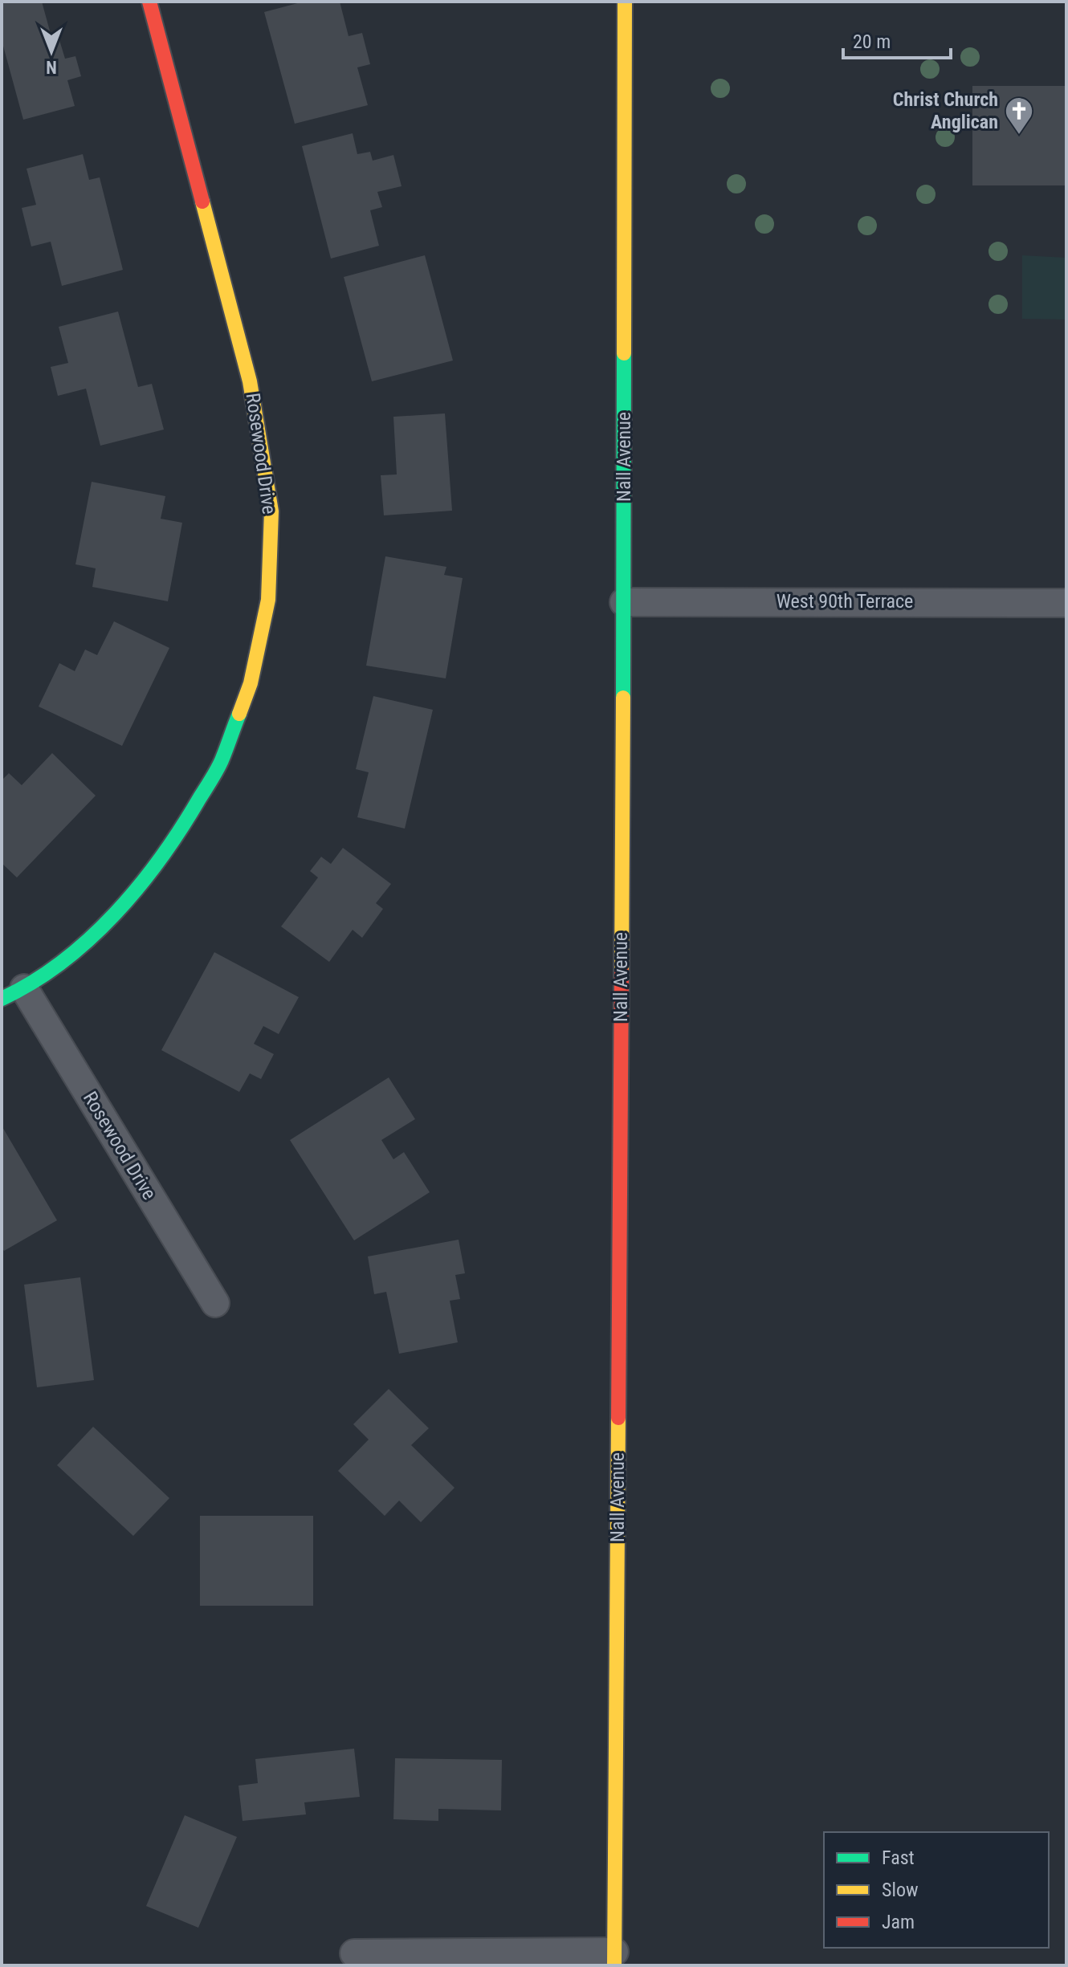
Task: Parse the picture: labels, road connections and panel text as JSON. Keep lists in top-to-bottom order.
{
  "streets": {
    "main road": ["Rosewood Drive", "Nall Avenue"],
    "street": ["West 90th Terrace"]
  },
  "crossings": [
    ["Nall Avenue", "West 90th Terrace"]
  ],
  "places": {
    "church": ["Christ Church Anglican"]
  },
  "legend": ["Fast", "Slow", "Jam"],
  "scale_bar": "20 m",
  "north": "bottom"
}
